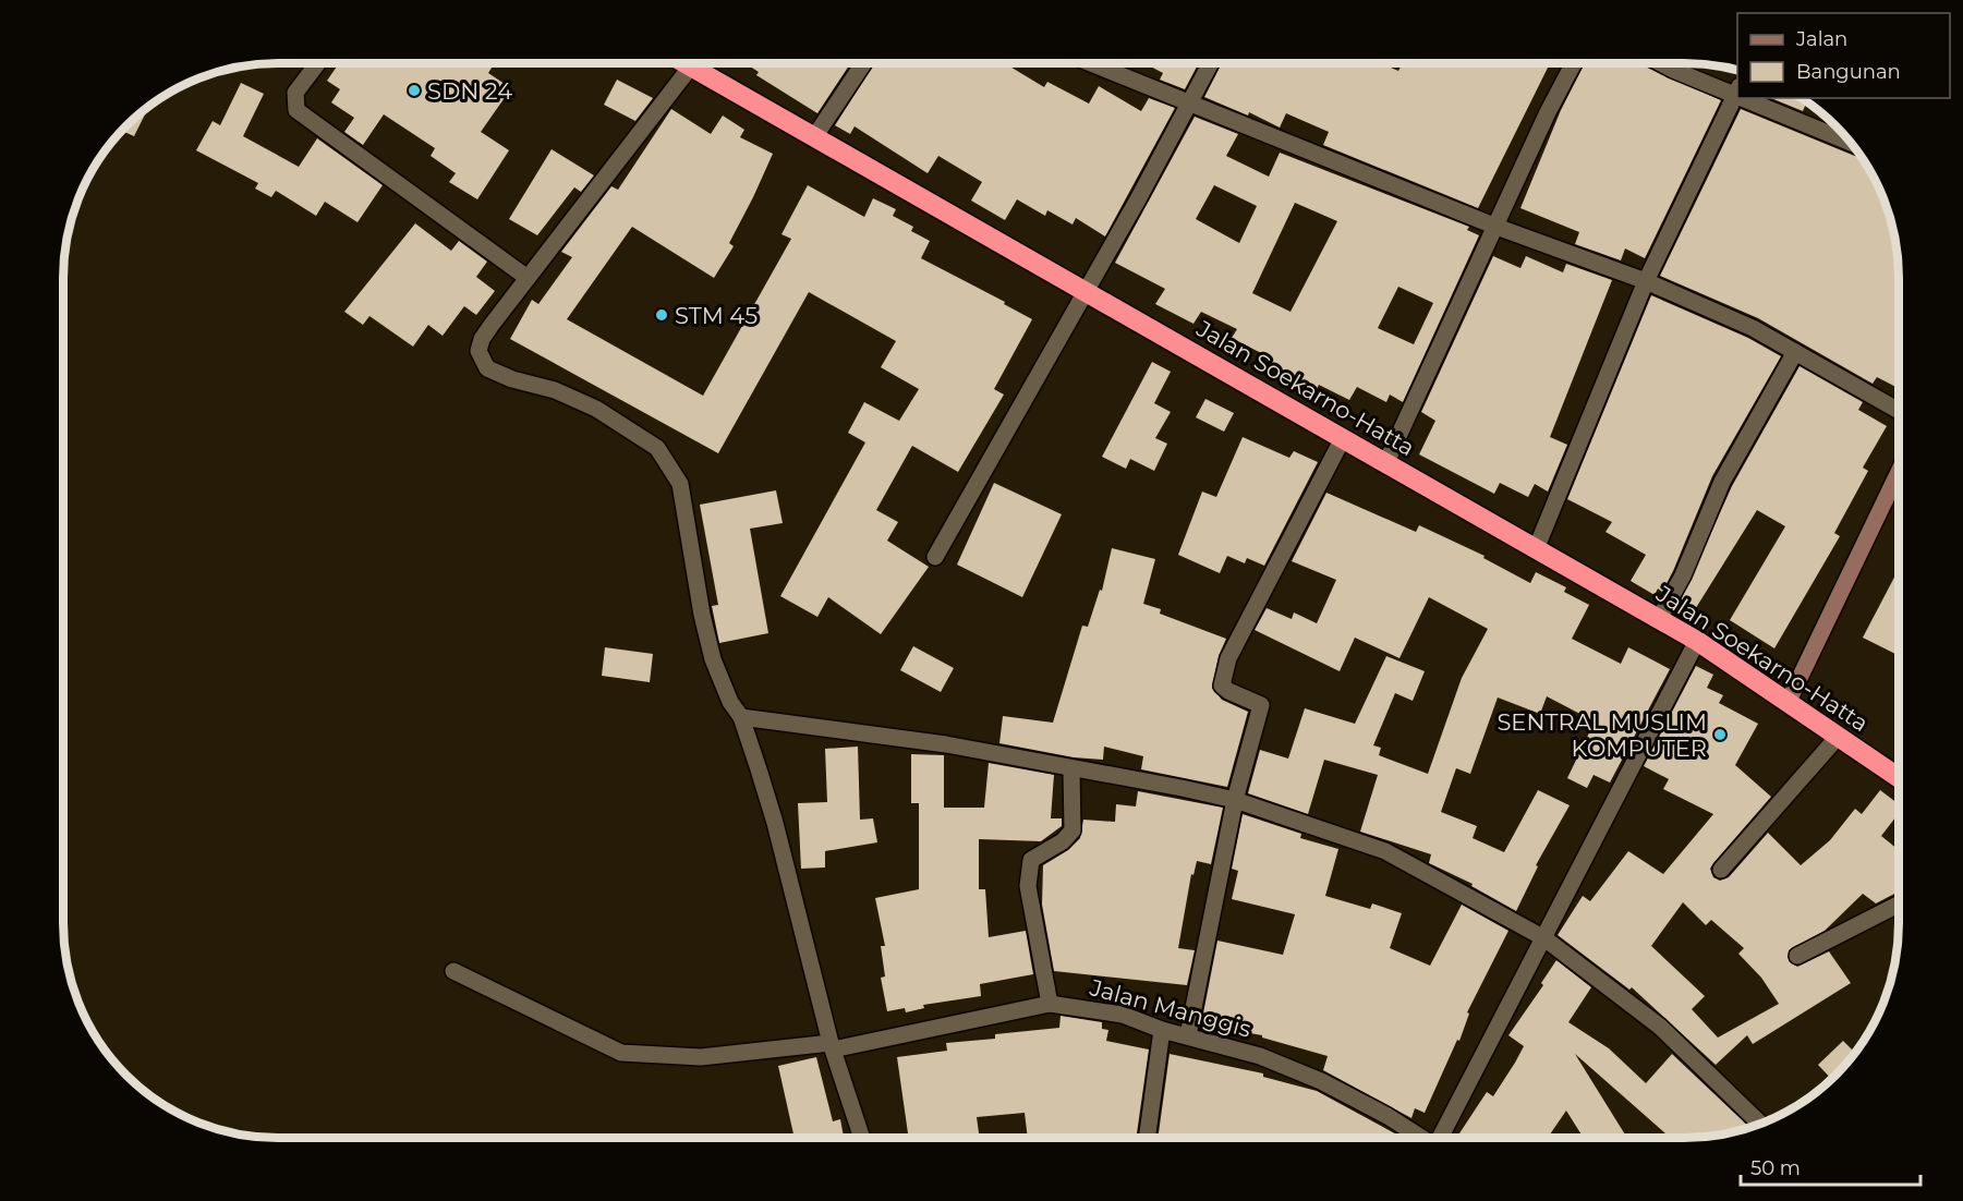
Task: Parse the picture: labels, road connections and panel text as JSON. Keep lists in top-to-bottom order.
{
  "streets": {
    "highway": ["Jalan Soekarno-Hatta"],
    "street": ["Jalan Manggis"]
  },
  "places": ["SDN 24", "STM 45", "SENTRAL MUSLIM KOMPUTER"],
  "legend": ["Jalan", "Bangunan"],
  "scale_bar": "50 m"
}
